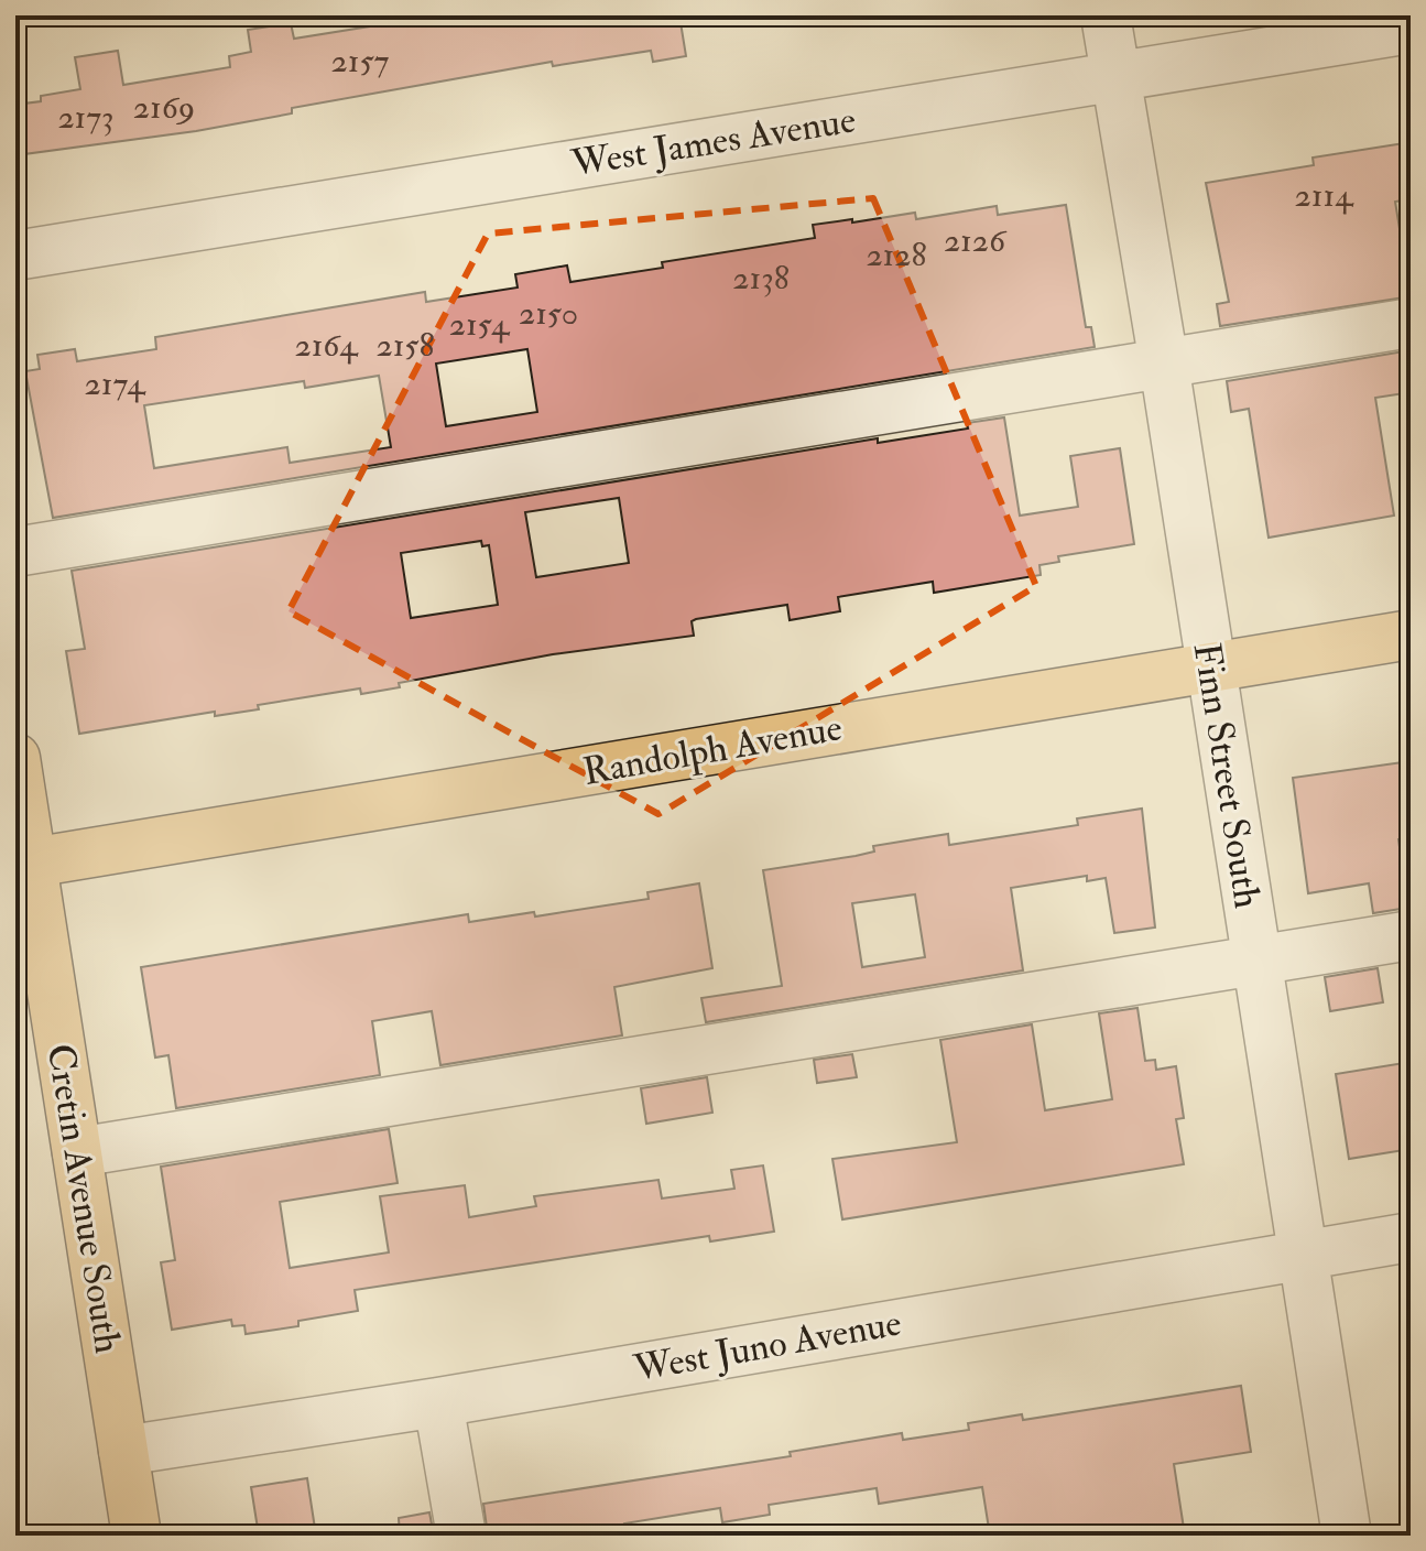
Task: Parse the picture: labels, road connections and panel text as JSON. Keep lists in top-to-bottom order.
{
  "streets": {
    "main road": ["Randolph Avenue", "Cretin Avenue South"],
    "street": ["West James Avenue", "Finn Street South", "West Juno Avenue"]
  },
  "crossings": [
    ["West James Avenue", "Finn Street South"],
    ["Randolph Avenue", "Finn Street South"],
    ["Randolph Avenue", "Cretin Avenue South"],
    ["Finn Street South", "West Juno Avenue"],
    ["Cretin Avenue South", "West Juno Avenue"]
  ],
  "house_numbers": [
    "2157",
    "2169",
    "2173",
    "2114",
    "2126",
    "2128",
    "2138",
    "2150",
    "2154",
    "2164",
    "2158",
    "2174"
  ]
}
